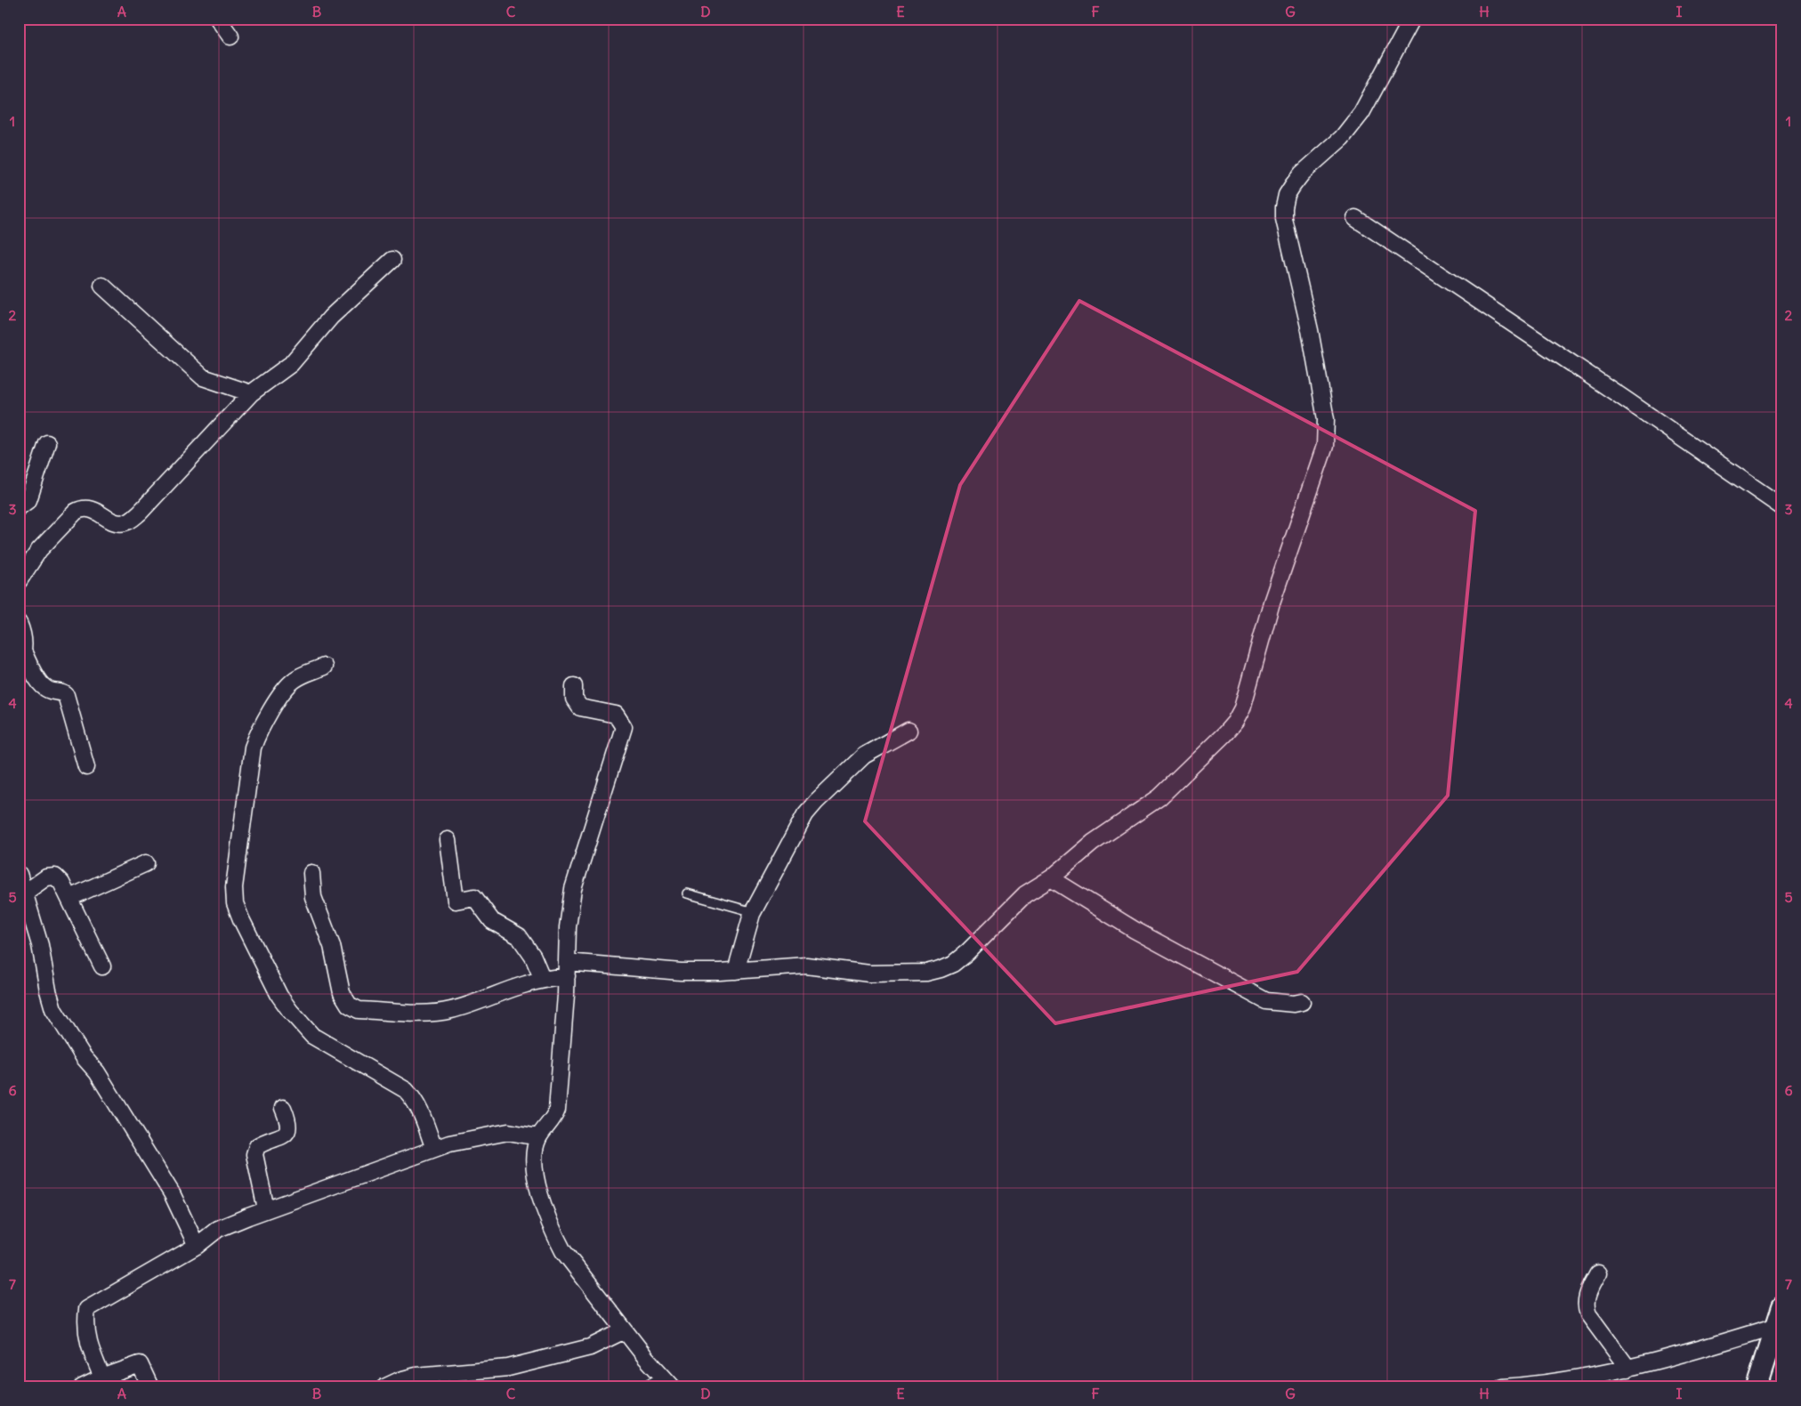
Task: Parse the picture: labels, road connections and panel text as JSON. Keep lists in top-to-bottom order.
{
  "grid": {
    "columns": [
      "A",
      "B",
      "C",
      "D",
      "E",
      "F",
      "G",
      "H",
      "I"
    ],
    "rows": [
      "1",
      "2",
      "3",
      "4",
      "5",
      "6",
      "7"
    ]
  }
}
